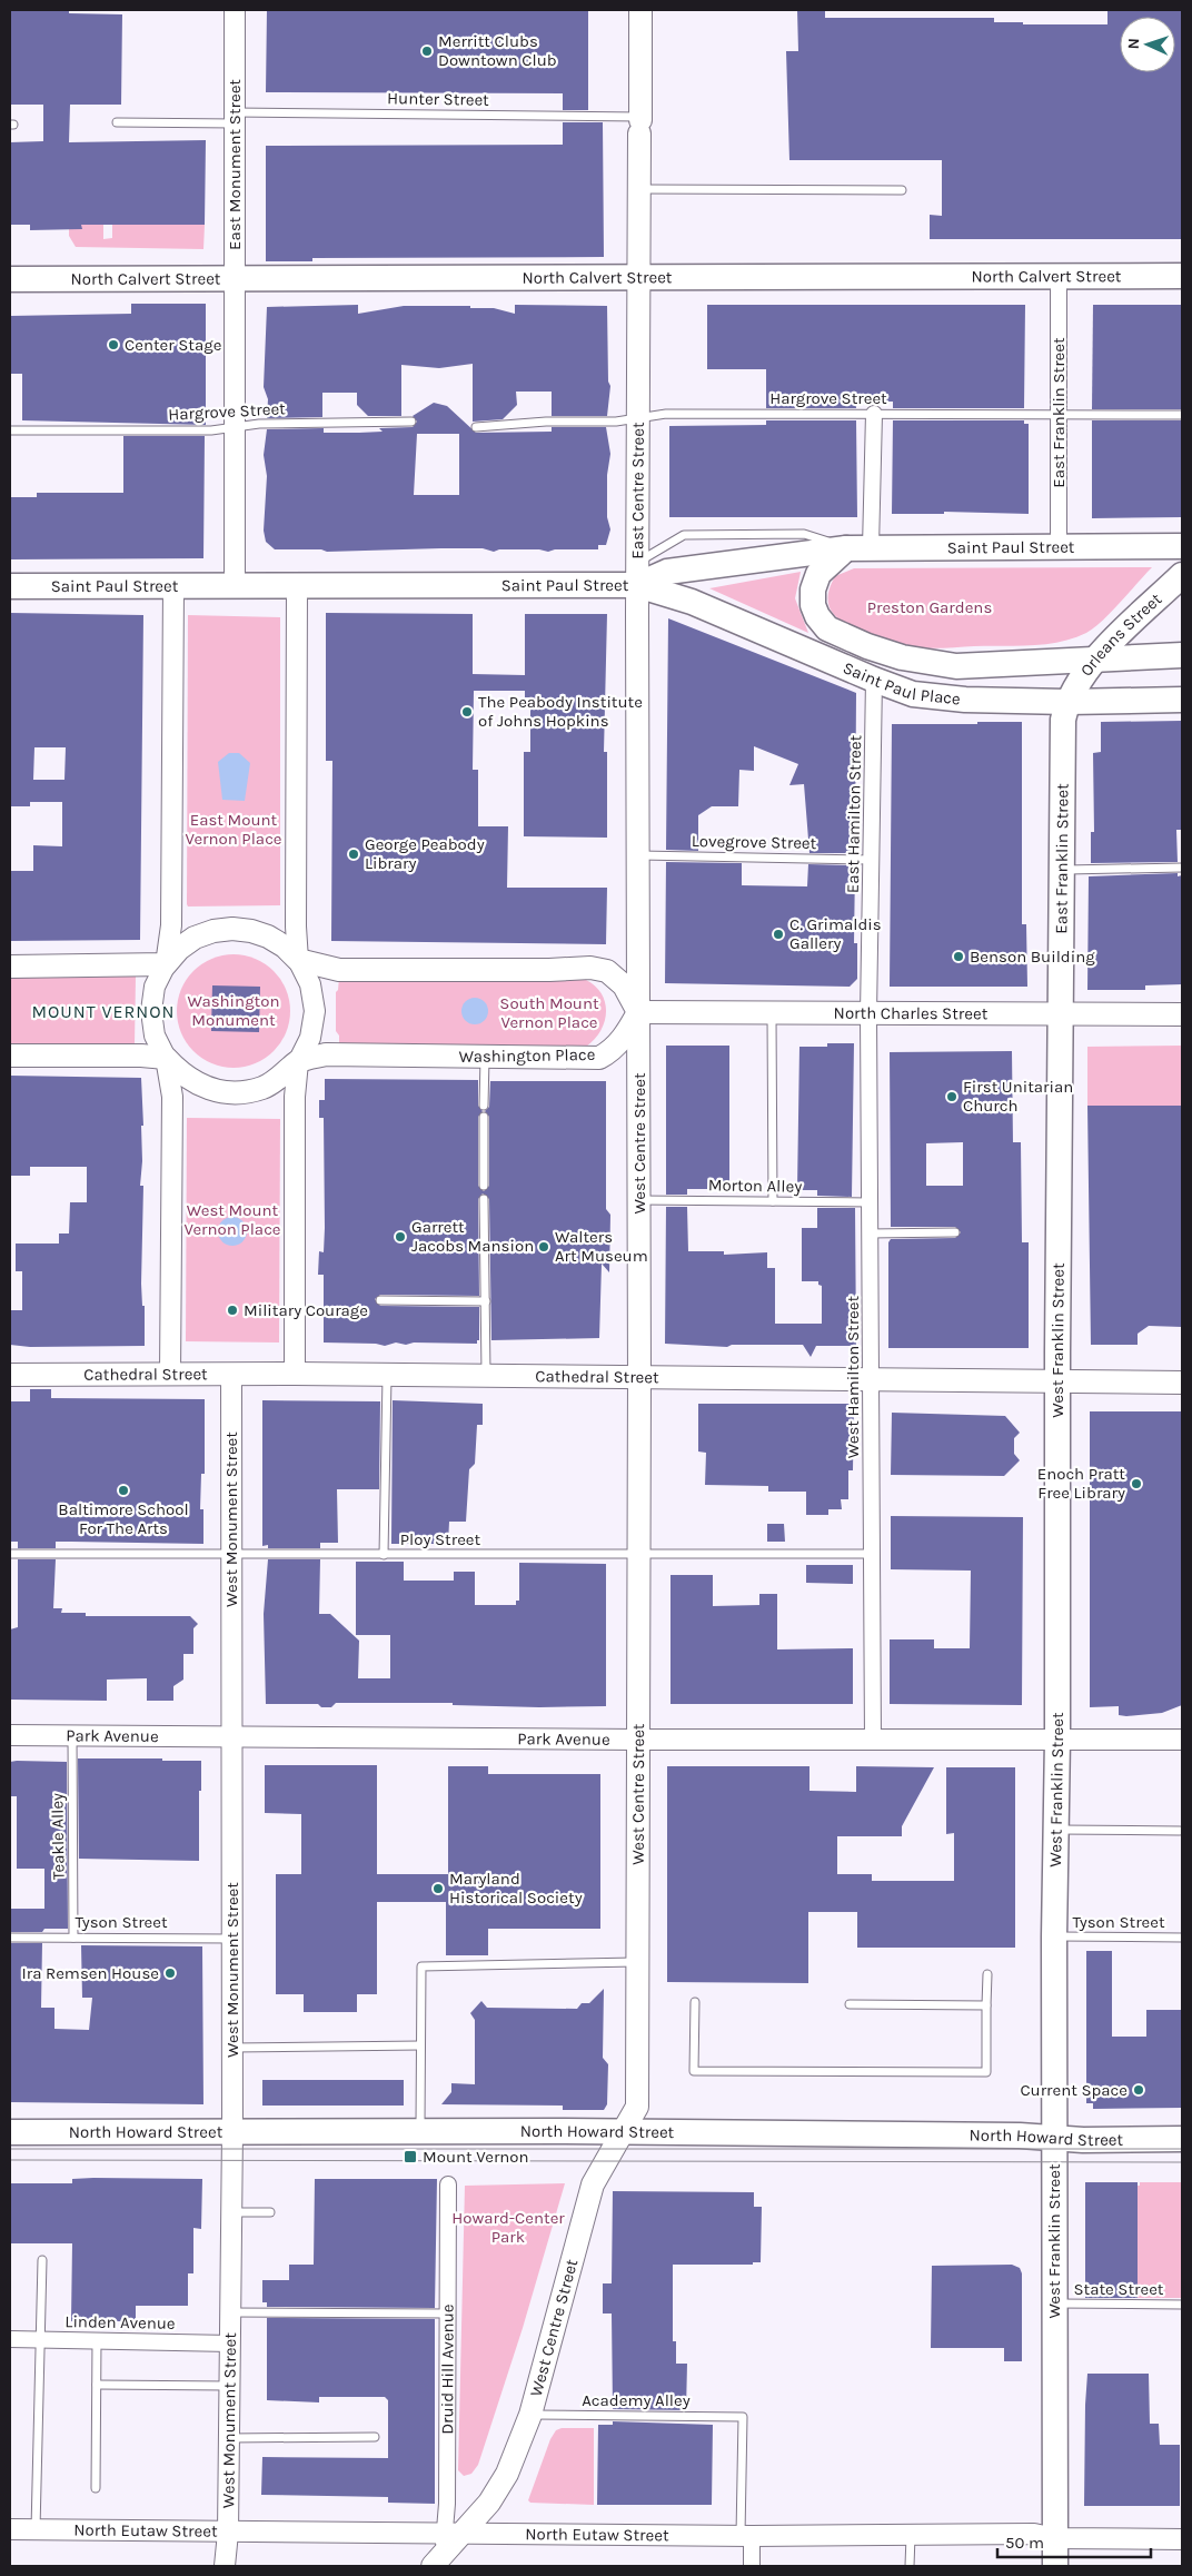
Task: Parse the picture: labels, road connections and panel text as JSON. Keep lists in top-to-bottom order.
{
  "streets": {
    "main road": [
      "North Calvert Street",
      "East Franklin Street",
      "East Centre Street",
      "Saint Paul Street",
      "Orleans Street",
      "Saint Paul Place",
      "North Charles Street",
      "Washington Place",
      "West Centre Street",
      "West Franklin Street",
      "Cathedral Street",
      "North Howard Street"
    ],
    "street": [
      "East Monument Street",
      "East Hamilton Street",
      "West Hamilton Street",
      "West Monument Street",
      "Park Avenue",
      "Linden Avenue",
      "Druid Hill Avenue",
      "North Eutaw Street"
    ],
    "lane": [
      "Hunter Street",
      "Hargrove Street",
      "Lovegrove Street",
      "Morton Alley",
      "Ploy Street",
      "Teakle Alley",
      "Tyson Street",
      "State Street",
      "Academy Alley"
    ]
  },
  "crossings": [
    ["Hunter Street", "East Monument Street"],
    ["Hunter Street", "East Centre Street"],
    ["East Monument Street", "North Calvert Street"],
    ["East Monument Street", "Hargrove Street"],
    ["East Monument Street", "Saint Paul Street"],
    ["North Calvert Street", "East Franklin Street"],
    ["North Calvert Street", "East Centre Street"],
    ["Hargrove Street", "East Franklin Street"],
    ["Hargrove Street", "East Centre Street"],
    ["East Franklin Street", "Saint Paul Street"],
    ["East Franklin Street", "Orleans Street"],
    ["East Franklin Street", "Saint Paul Place"],
    ["East Franklin Street", "North Charles Street"],
    ["East Franklin Street", "West Franklin Street"],
    ["East Centre Street", "Saint Paul Street"],
    ["East Centre Street", "Saint Paul Place"],
    ["East Centre Street", "Lovegrove Street"],
    ["East Centre Street", "North Charles Street"],
    ["East Centre Street", "Washington Place"],
    ["East Centre Street", "West Centre Street"],
    ["Saint Paul Street", "Saint Paul Place"],
    ["Orleans Street", "Saint Paul Place"],
    ["Saint Paul Place", "East Hamilton Street"],
    ["East Hamilton Street", "Lovegrove Street"],
    ["East Hamilton Street", "North Charles Street"],
    ["East Hamilton Street", "West Hamilton Street"],
    ["North Charles Street", "Washington Place"],
    ["North Charles Street", "West Centre Street"],
    ["North Charles Street", "West Franklin Street"],
    ["North Charles Street", "West Hamilton Street"],
    ["Washington Place", "West Centre Street"],
    ["West Centre Street", "Morton Alley"],
    ["West Centre Street", "Cathedral Street"],
    ["West Centre Street", "Ploy Street"],
    ["West Centre Street", "Park Avenue"],
    ["West Centre Street", "North Howard Street"],
    ["West Centre Street", "Druid Hill Avenue"],
    ["West Centre Street", "Academy Alley"],
    ["West Centre Street", "North Eutaw Street"],
    ["Morton Alley", "West Hamilton Street"],
    ["West Franklin Street", "Cathedral Street"],
    ["West Franklin Street", "Park Avenue"],
    ["West Franklin Street", "Tyson Street"],
    ["West Franklin Street", "North Howard Street"],
    ["West Franklin Street", "State Street"],
    ["West Franklin Street", "North Eutaw Street"],
    ["Cathedral Street", "West Hamilton Street"],
    ["Cathedral Street", "West Monument Street"],
    ["West Hamilton Street", "Ploy Street"],
    ["West Hamilton Street", "Park Avenue"],
    ["West Monument Street", "Ploy Street"],
    ["West Monument Street", "Park Avenue"],
    ["West Monument Street", "Tyson Street"],
    ["West Monument Street", "North Howard Street"],
    ["West Monument Street", "Linden Avenue"],
    ["West Monument Street", "North Eutaw Street"],
    ["Park Avenue", "Teakle Alley"],
    ["Teakle Alley", "Tyson Street"],
    ["Druid Hill Avenue", "North Eutaw Street"],
    ["Academy Alley", "North Eutaw Street"]
  ],
  "districts": ["MOUNT VERNON"],
  "parks": [
    "Preston Gardens",
    "East Mount Vernon Place",
    "Washington Monument",
    "South Mount Vernon Place",
    "West Mount Vernon Place",
    "Howard-Center Park"
  ],
  "places": {
    "other": [
      "Merritt Clubs Downtown Club",
      "Center Stage",
      "The Peabody Institute of Johns Hopkins",
      "George Peabody Library",
      "C. Grimaldis Gallery",
      "Benson Building",
      "First Unitarian Church",
      "Garrett Jacobs Mansion",
      "Walters Art Museum",
      "Military Courage",
      "Enoch Pratt Free Library",
      "Baltimore School For The Arts",
      "Maryland Historical Society",
      "Ira Remsen House",
      "Current Space"
    ],
    "transit": ["Mount Vernon"]
  },
  "scale_bar": "50 m",
  "north": "left"
}
